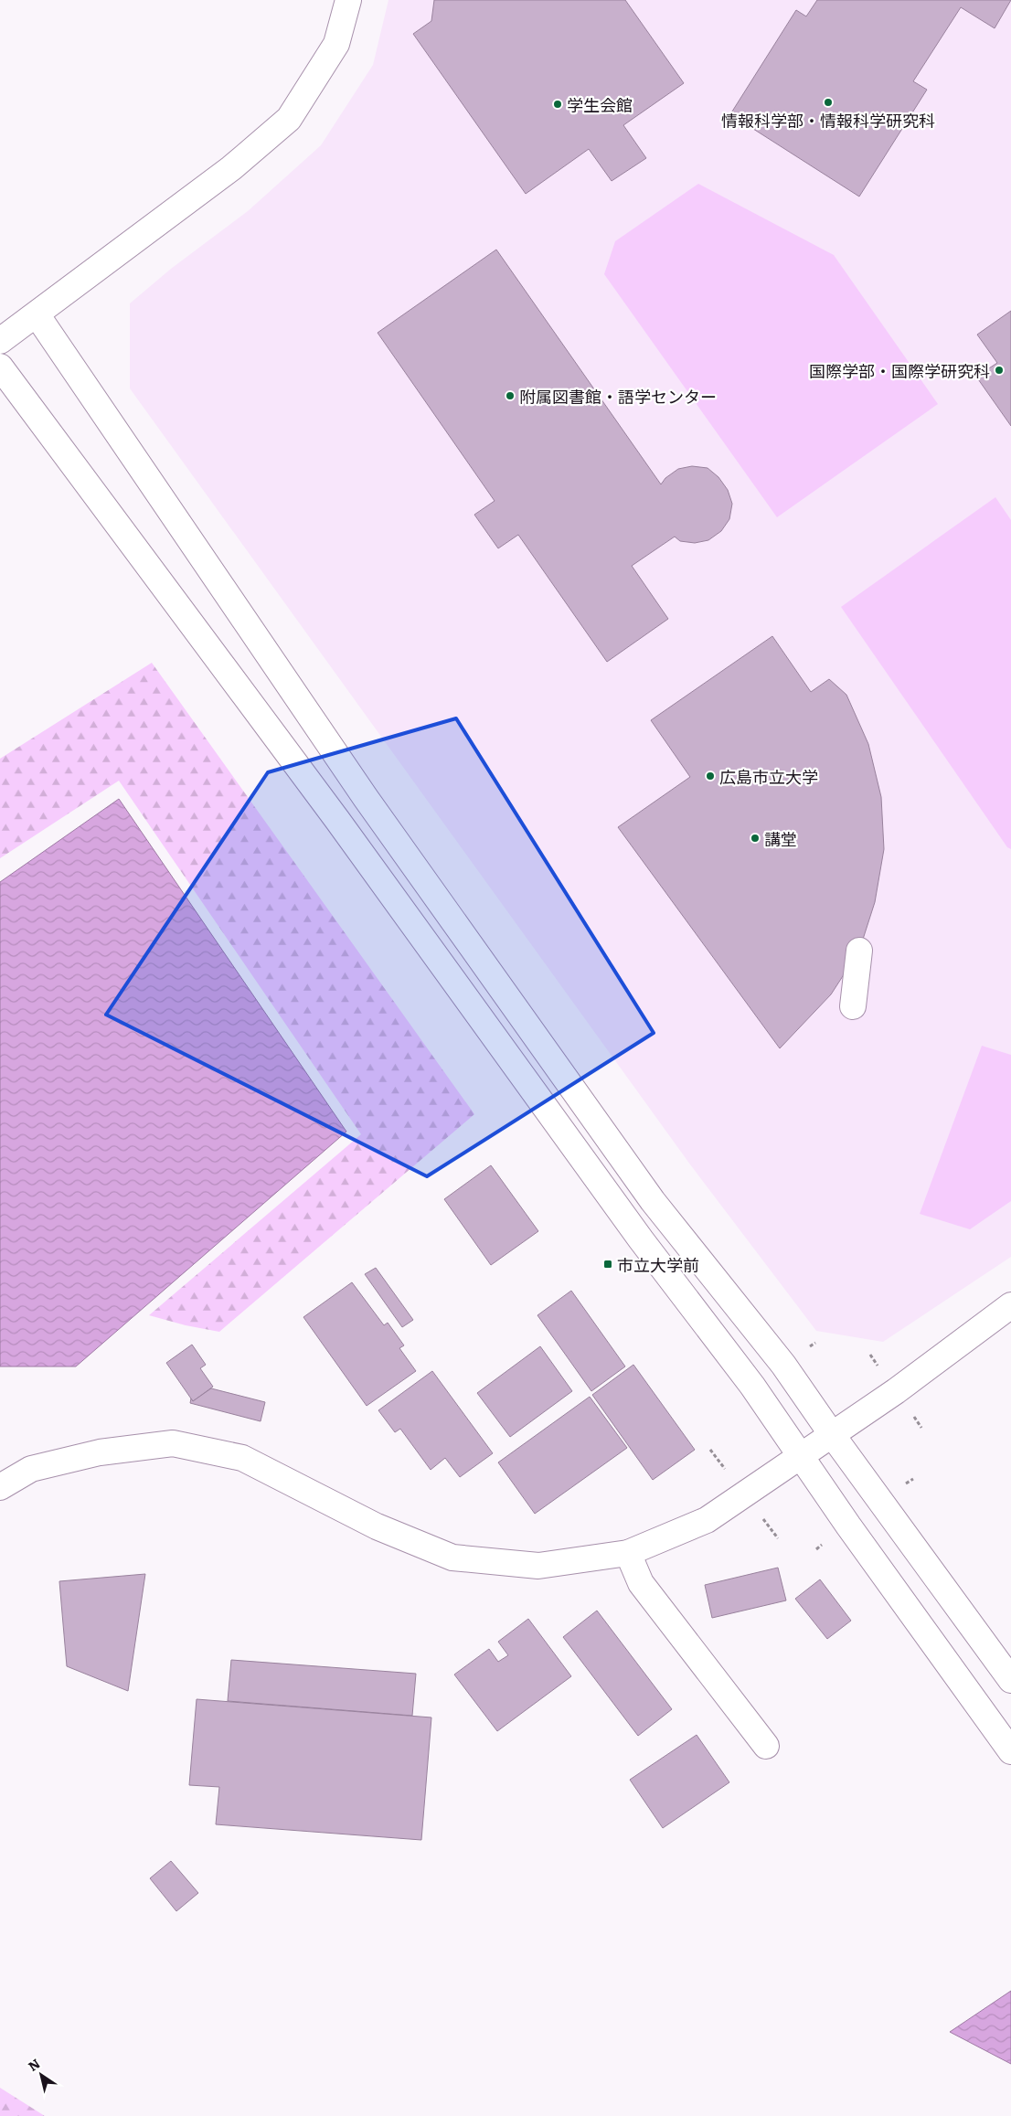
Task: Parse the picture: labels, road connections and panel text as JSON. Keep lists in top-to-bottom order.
{
  "places": {
    "other": [
      "情報科学部・情報科学研究科",
      "学生会館",
      "国際学部・国際学研究科",
      "附属図書館・語学センター",
      "広島市立大学",
      "講堂"
    ],
    "transit": ["市立大学前"]
  },
  "north": "top left"
}
